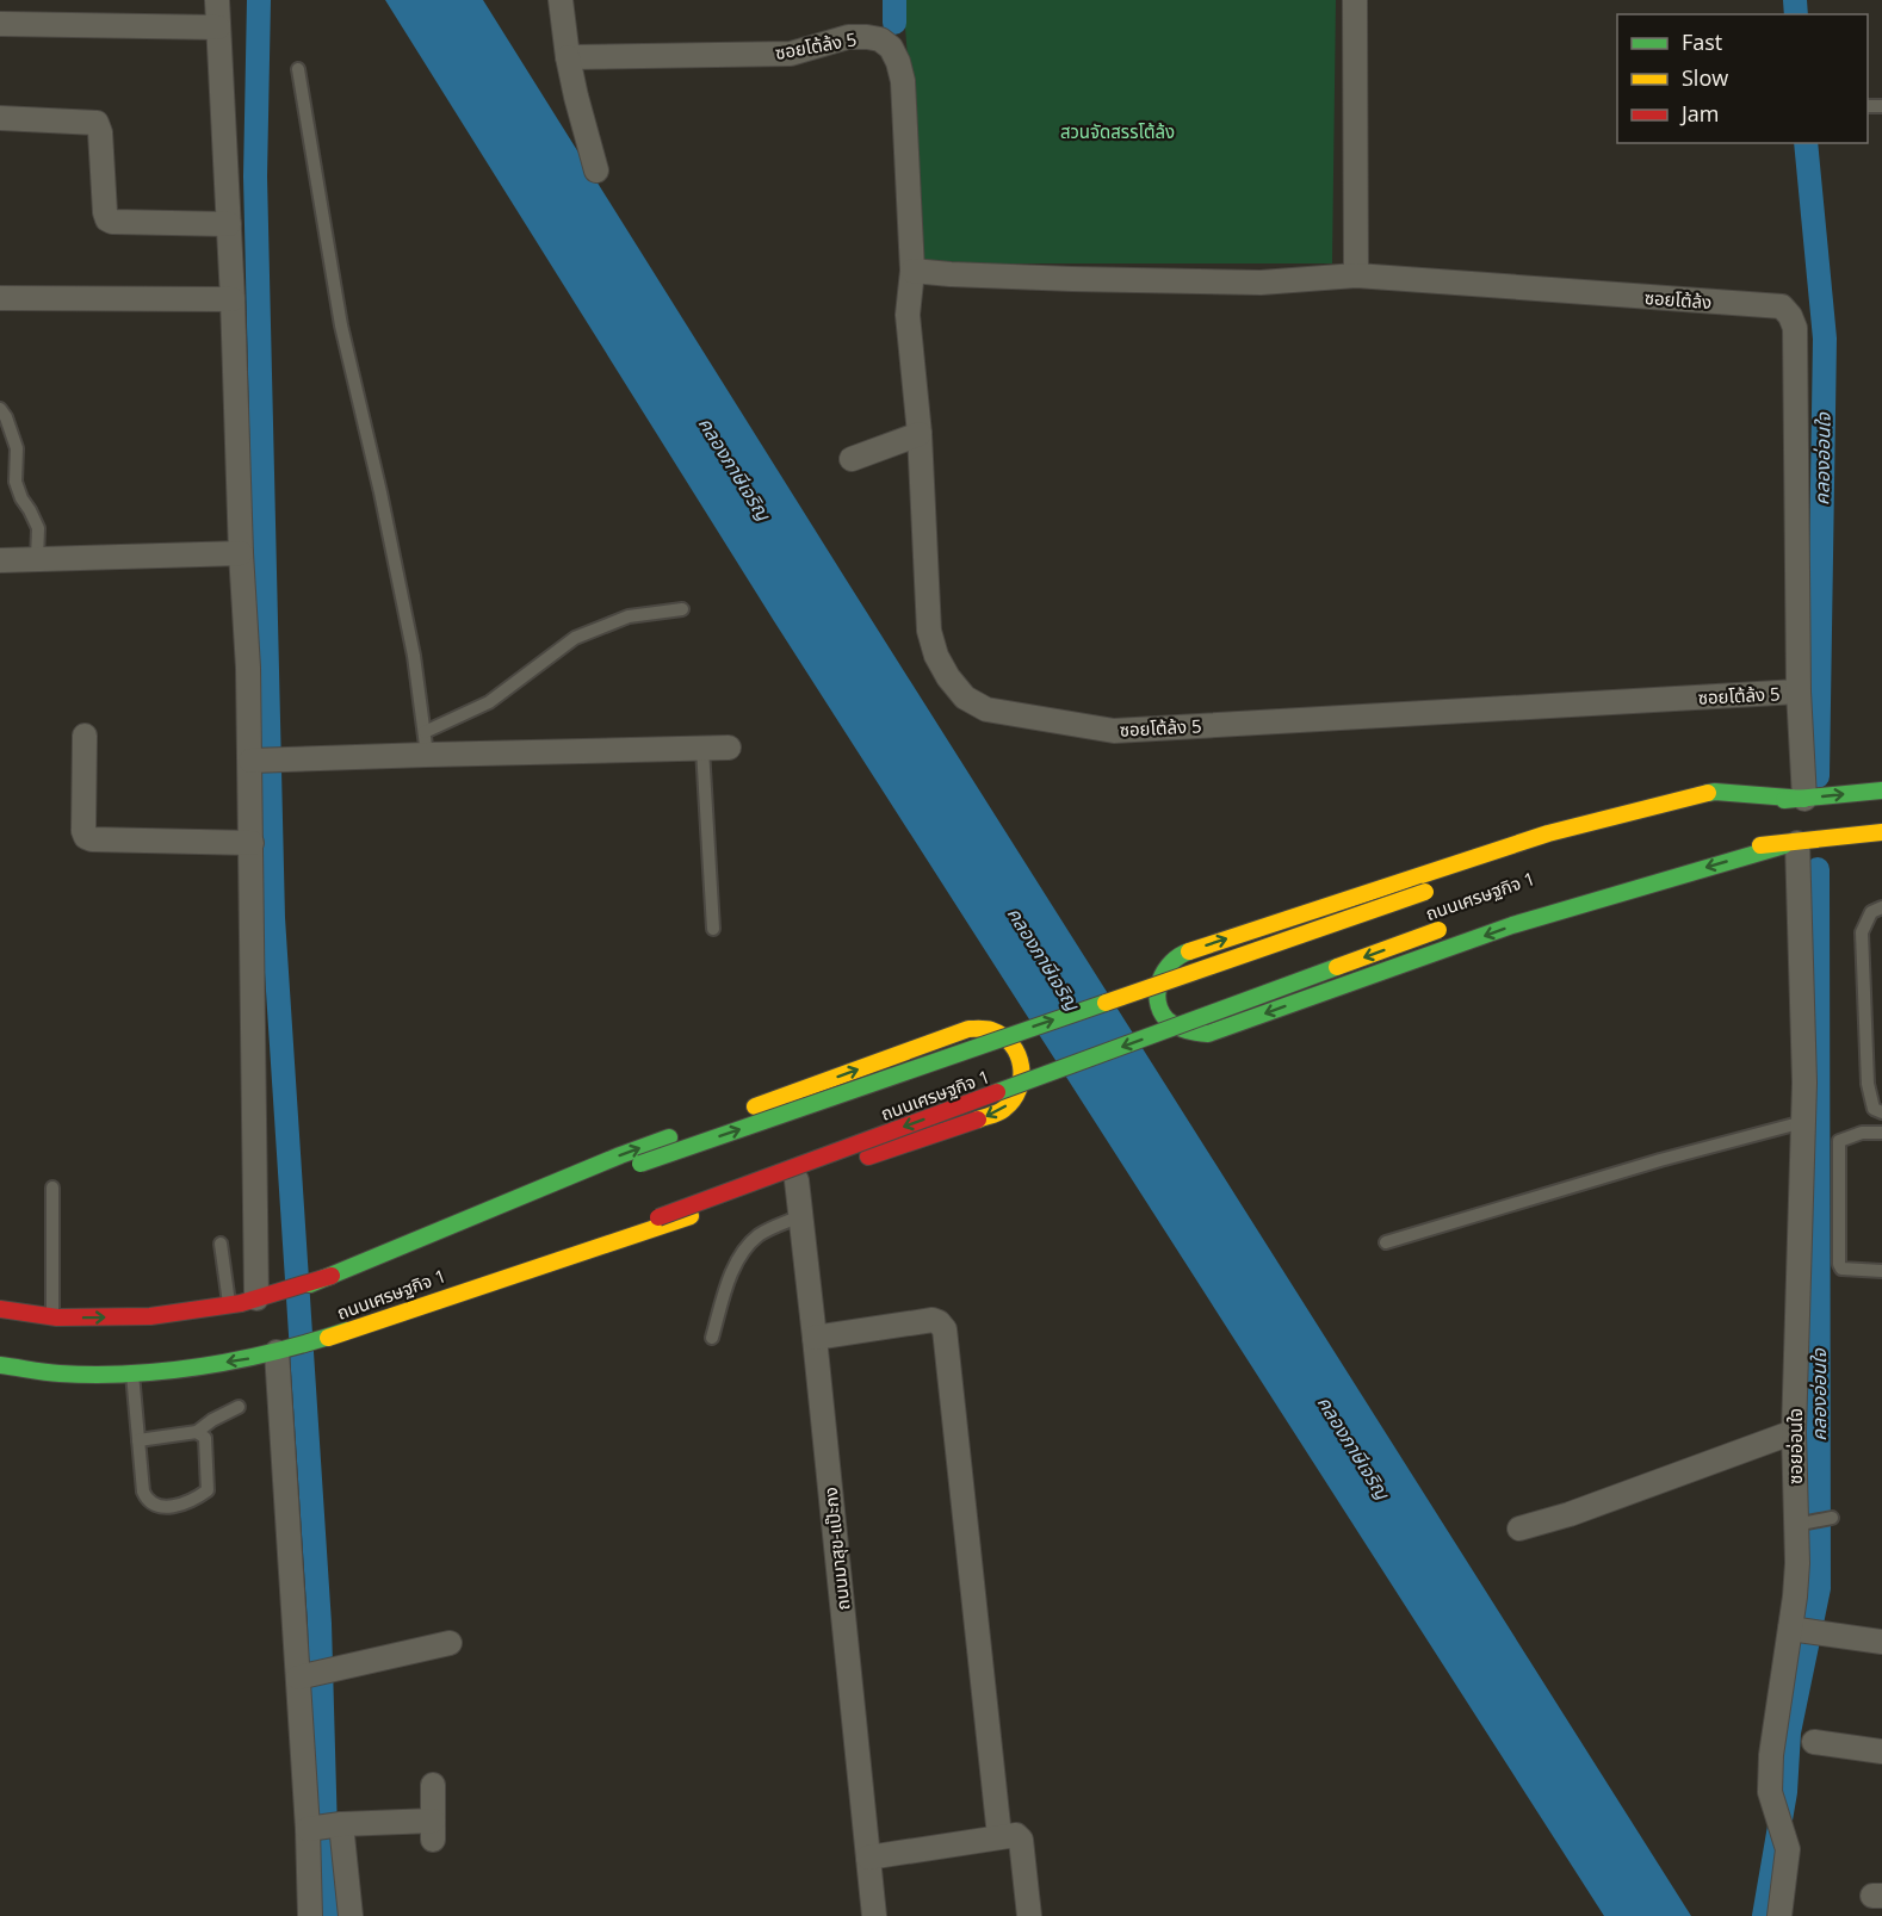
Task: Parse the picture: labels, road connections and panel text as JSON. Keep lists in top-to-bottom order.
{
  "streets": {
    "main road": ["ถนนเศรษฐกิจ 1"],
    "street": [
      "ซอยโต้ล้ง 5",
      "ซอยโต้ล้ง",
      "ซอยอ่อนใจ",
      "ถนนมาสุข-แป๊ะกง"
    ]
  },
  "crossings": [
    ["ซอยโต้ล้ง 5", "ซอยโต้ล้ง"],
    ["ซอยโต้ล้ง", "ถนนเศรษฐกิจ 1"]
  ],
  "water": ["คลองอ่อนใจ", "คลองภาษีเจริญ"],
  "parks": ["สวนจัดสรรโต้ล้ง"],
  "legend": ["Fast", "Slow", "Jam"]
}
